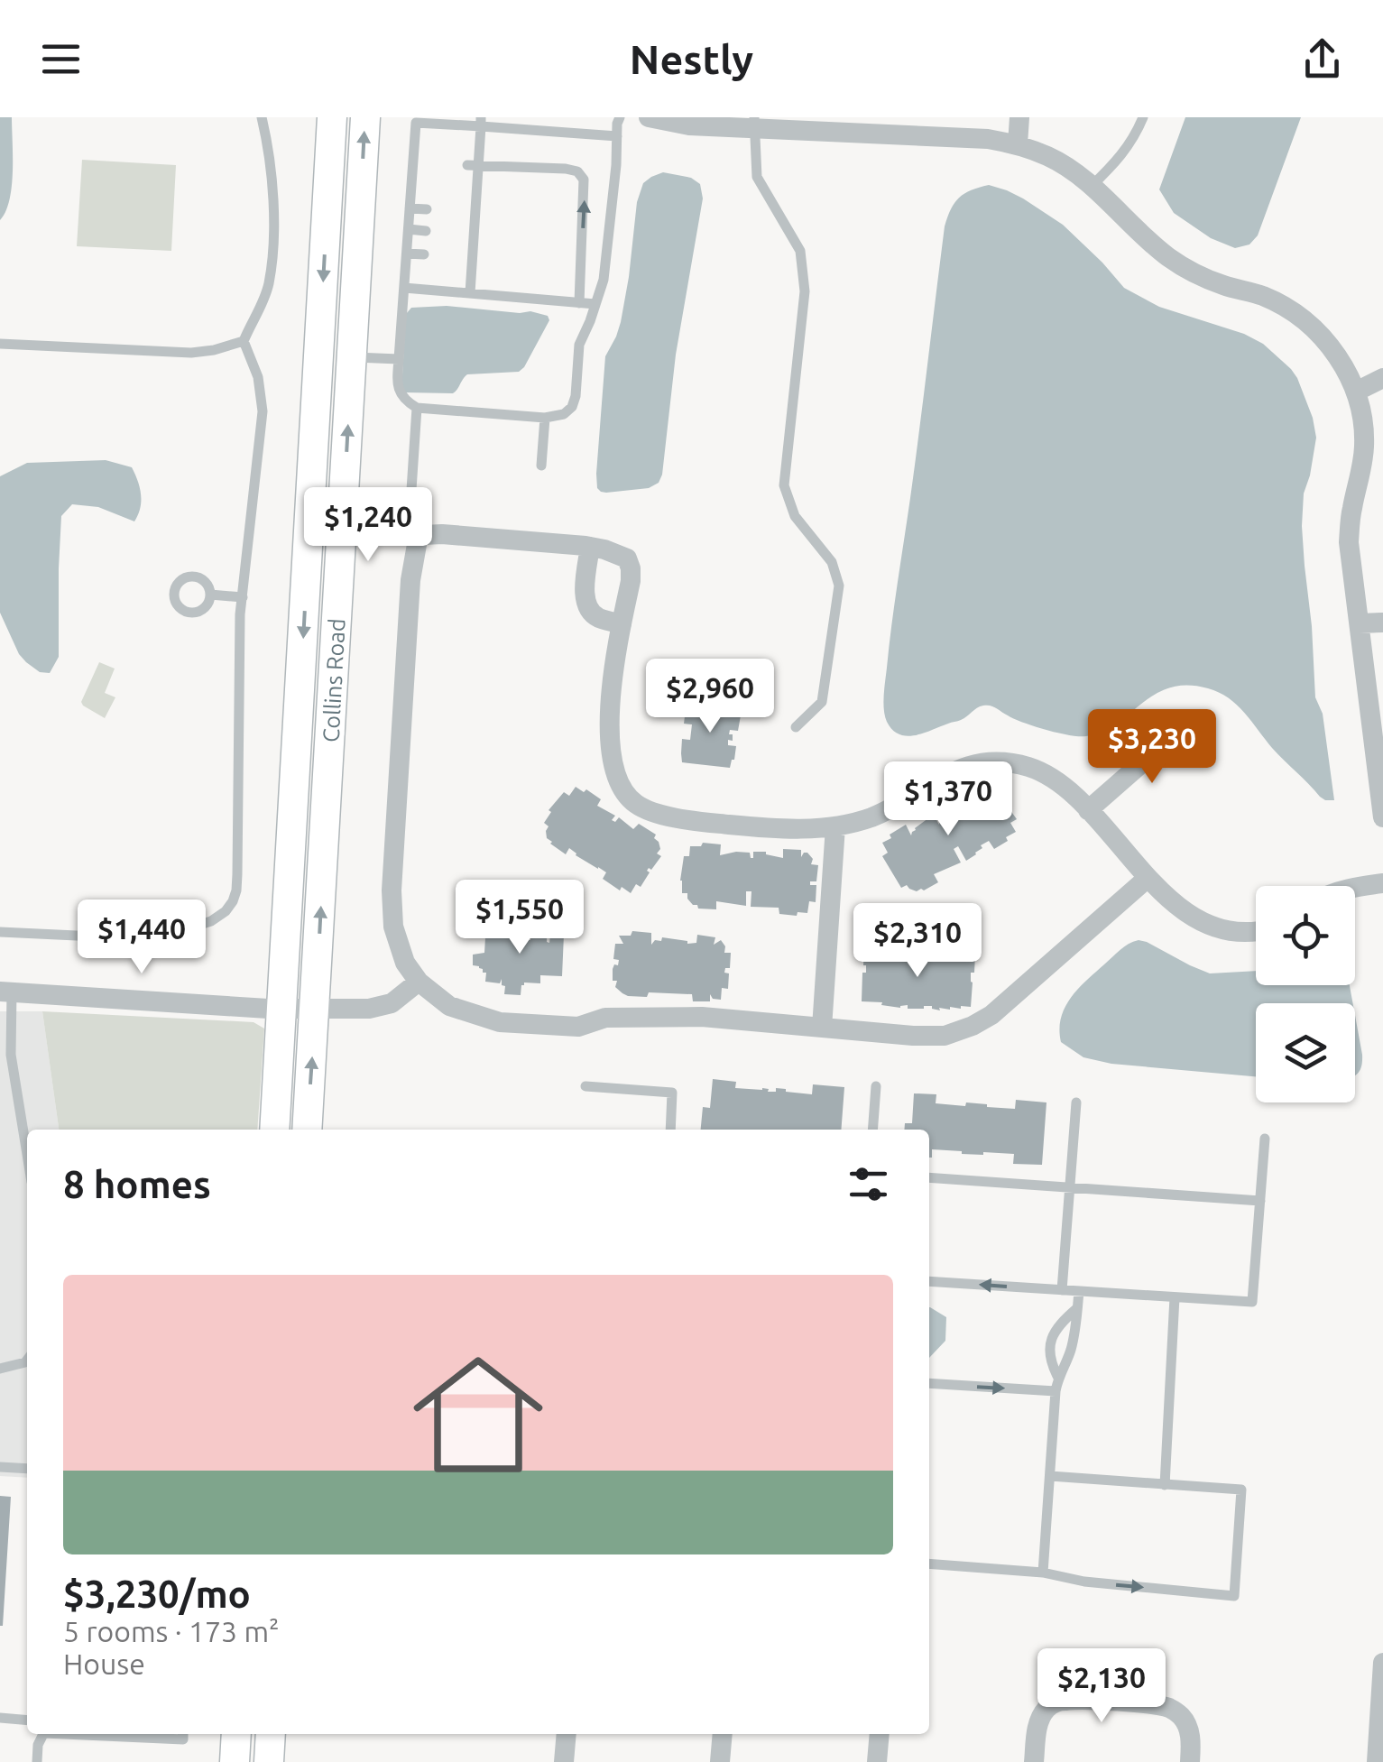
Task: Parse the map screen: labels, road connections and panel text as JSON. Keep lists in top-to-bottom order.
{
  "streets": {
    "main road": ["Collins Road"]
  },
  "page": {
    "header": "Nestly",
    "price": [
      "$1,240",
      "$2,960",
      "$3,230",
      "$1,370",
      "$1,550",
      "$1,440",
      "$2,310",
      "$2,130"
    ],
    "heading": "8 homes",
    "list": [
      {
        "name": "$3,230/mo",
        "note": "5 rooms · 173 m² · House"
      }
    ]
  }
}
